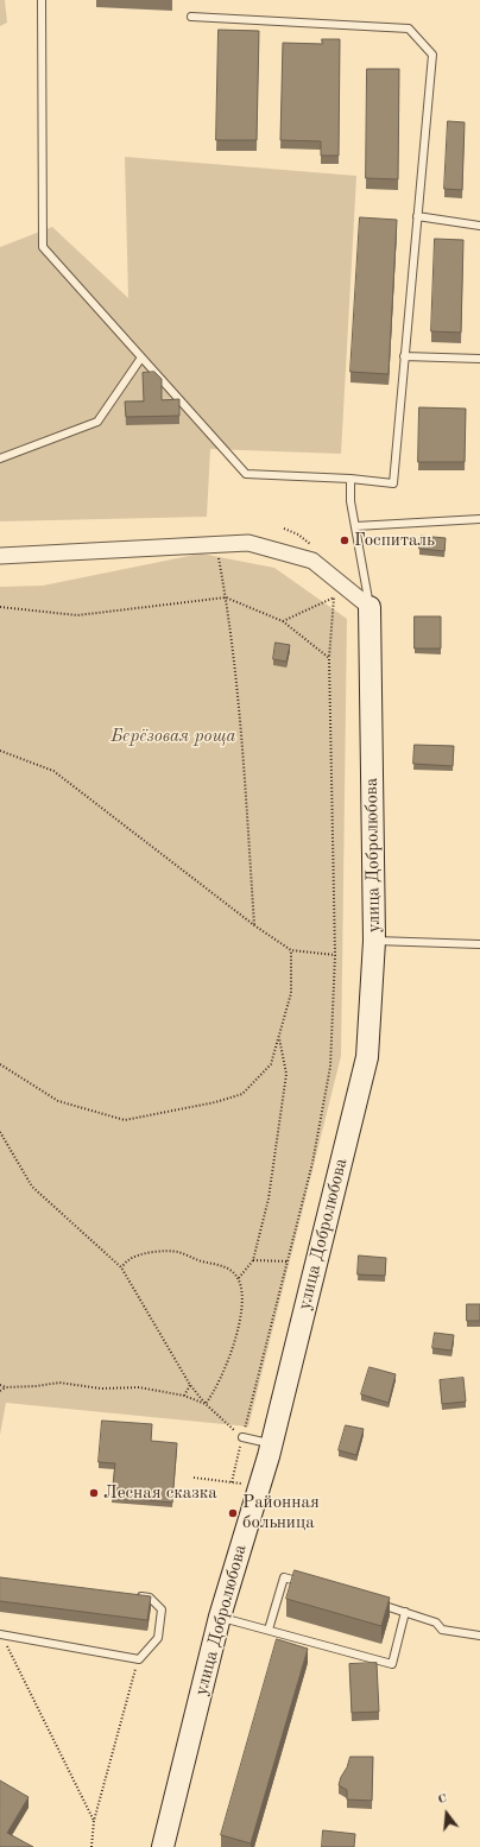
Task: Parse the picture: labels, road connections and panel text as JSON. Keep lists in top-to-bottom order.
{
  "streets": {
    "street": ["улица Добролюбова"]
  },
  "parks": ["Берёзовая роща"],
  "places": ["Госпиталь", "Лесная сказка", "Районная больница"],
  "north": "top"
}
